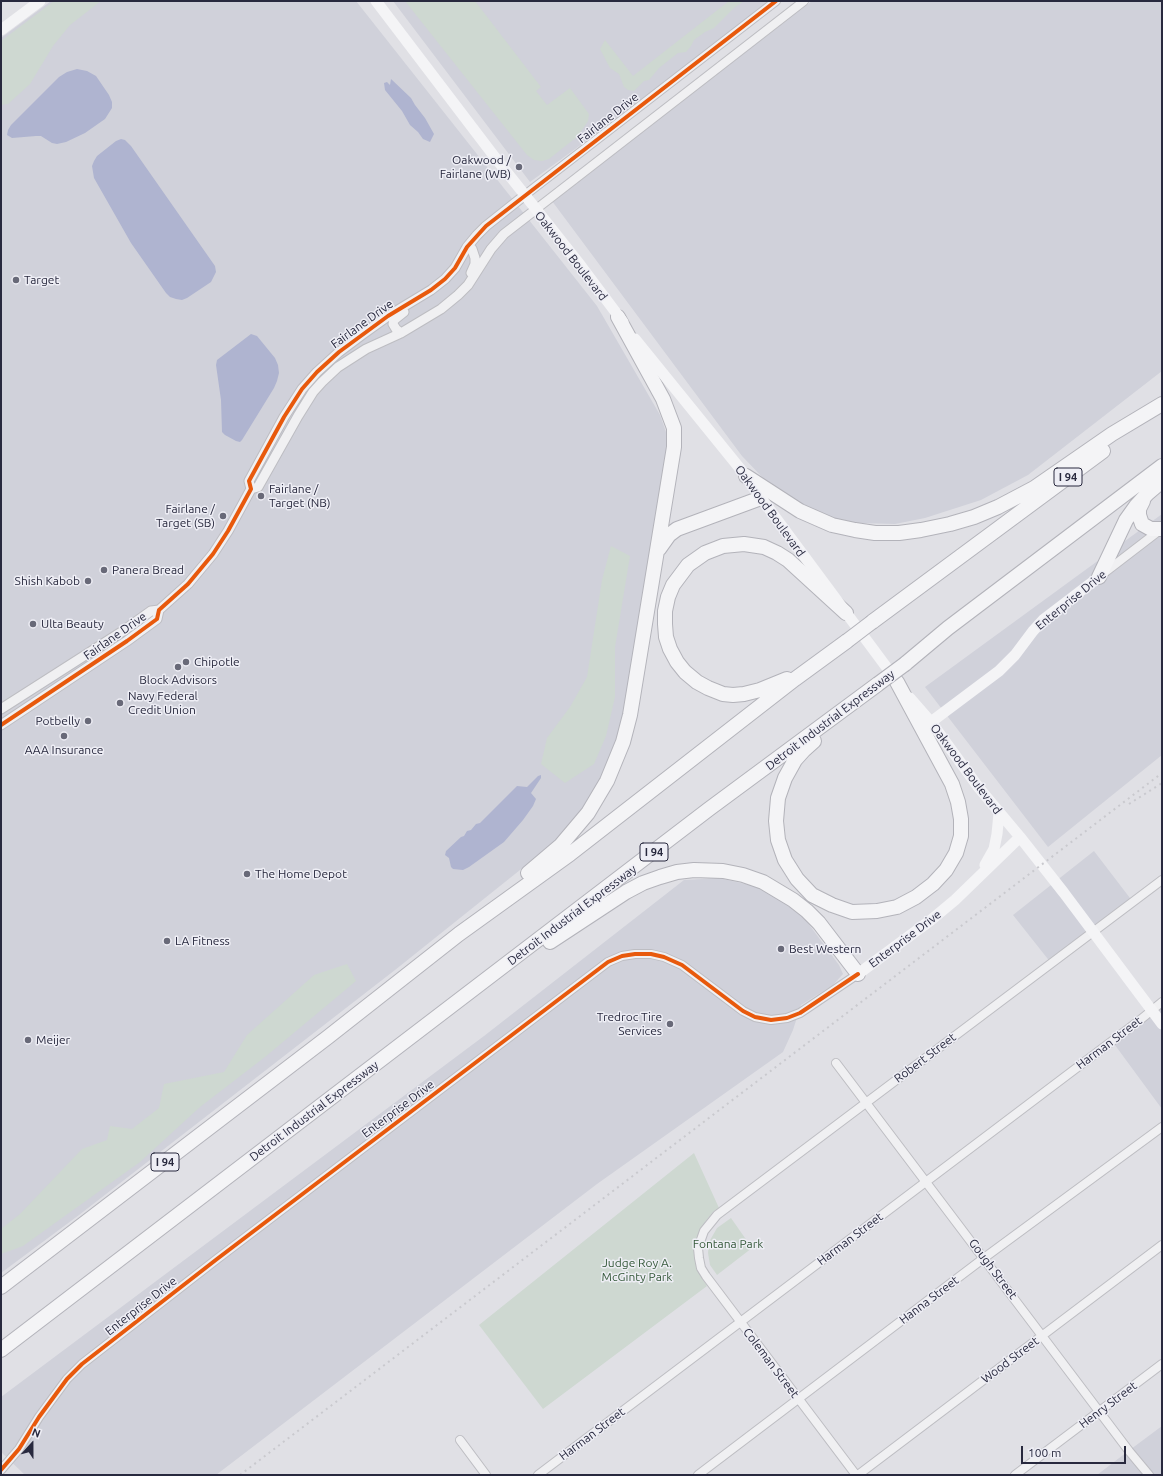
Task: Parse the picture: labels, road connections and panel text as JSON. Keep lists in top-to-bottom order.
{
  "streets": {
    "highway": ["I 94", "Detroit Industrial Expressway"],
    "main road": ["Oakwood Boulevard", "Enterprise Drive"],
    "street": [
      "Fairlane Drive",
      "Harman Street",
      "Robert Street",
      "Gough Street",
      "Hanna Street",
      "Wood Street",
      "Coleman Street",
      "Henry Street"
    ]
  },
  "crossings": [
    ["Fairlane Drive", "Oakwood Boulevard"],
    ["Oakwood Boulevard", "Enterprise Drive"],
    ["Oakwood Boulevard", "Harman Street"],
    ["Oakwood Boulevard", "Robert Street"],
    ["Harman Street", "Gough Street"],
    ["Harman Street", "Coleman Street"],
    ["Robert Street", "Gough Street"],
    ["Robert Street", "Coleman Street"],
    ["Gough Street", "Hanna Street"],
    ["Gough Street", "Wood Street"],
    ["Gough Street", "Henry Street"],
    ["Hanna Street", "Coleman Street"],
    ["Wood Street", "Coleman Street"]
  ],
  "parks": ["Fontana Park", "Judge Roy A. McGinty Park"],
  "places": [
    "Oakwood / Fairlane (WB)",
    "Target",
    "Fairlane / Target (NB)",
    "Fairlane / Target (SB)",
    "Panera Bread",
    "Shish Kabob",
    "Ulta Beauty",
    "Chipotle",
    "Block Advisors",
    "Navy Federal Credit Union",
    "Potbelly",
    "AAA Insurance",
    "The Home Depot",
    "LA Fitness",
    "Best Western",
    "Tredroc Tire Services",
    "Meijer"
  ],
  "scale_bar": "100 m",
  "north": "top"
}
